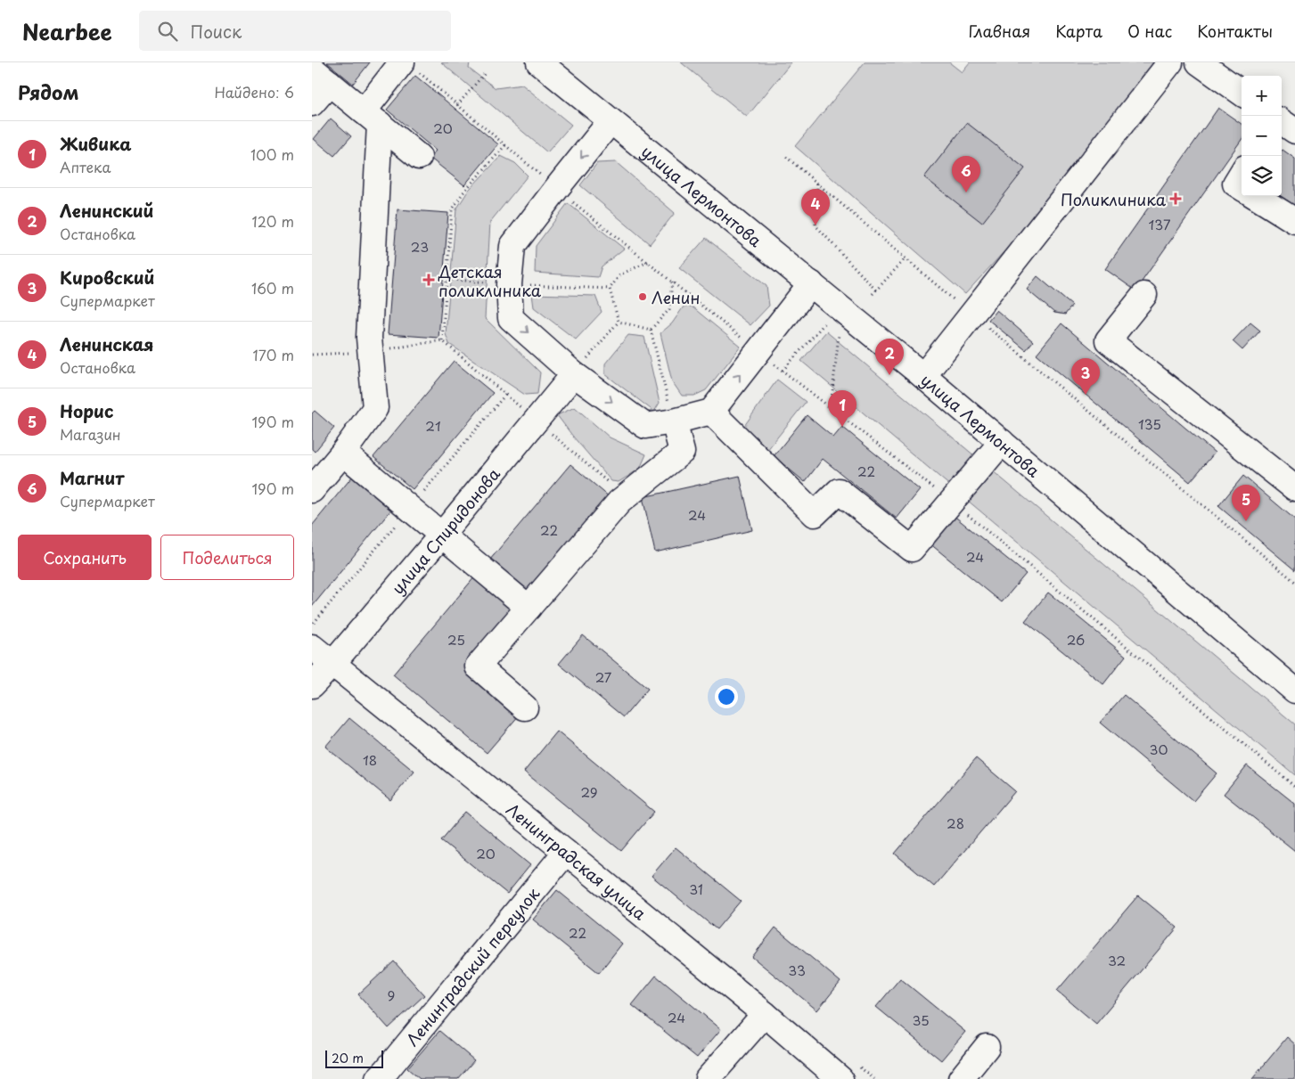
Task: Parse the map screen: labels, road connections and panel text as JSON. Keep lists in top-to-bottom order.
{
  "streets": {
    "street": [
      "улица Лермонтова",
      "улица Спиридонова",
      "Ленинградская улица",
      "Ленинградский переулок"
    ]
  },
  "crossings": [
    ["улица Спиридонова", "Ленинградская улица"],
    ["Ленинградская улица", "Ленинградский переулок"]
  ],
  "places": {
    "health": ["Поликлиника", "Детская поликлиника"],
    "other": ["Ленин"]
  },
  "house_numbers": [
    "20",
    "137",
    "23",
    "135",
    "21",
    "22",
    "24",
    "22",
    "24",
    "25",
    "26",
    "27",
    "30",
    "18",
    "29",
    "28",
    "20",
    "31",
    "22",
    "32",
    "33",
    "9",
    "24",
    "35"
  ],
  "scale_bar": "20 m",
  "page": {
    "header": "Nearbee",
    "search": "Поиск",
    "nav": [
      "Главная",
      "Карта",
      "О нас",
      "Контакты"
    ],
    "heading": ["Рядом", "Найдено: 6"],
    "map_buttons": ["+", "−"],
    "list": [
      {
        "mark": "1",
        "name": "Живика",
        "note": "Аптека",
        "value": "100 m"
      },
      {
        "mark": "2",
        "name": "Ленинский",
        "note": "Остановка",
        "value": "120 m"
      },
      {
        "mark": "3",
        "name": "Кировский",
        "note": "Супермаркет",
        "value": "160 m"
      },
      {
        "mark": "4",
        "name": "Ленинская",
        "note": "Остановка",
        "value": "170 m"
      },
      {
        "mark": "5",
        "name": "Норис",
        "note": "Магазин",
        "value": "190 m"
      },
      {
        "mark": "6",
        "name": "Магнит",
        "note": "Супермаркет",
        "value": "190 m"
      }
    ],
    "pins": [
      "6",
      "4",
      "2",
      "3",
      "1",
      "5"
    ],
    "buttons": ["Сохранить", "Поделиться"],
    "scale": "20 m"
  }
}
